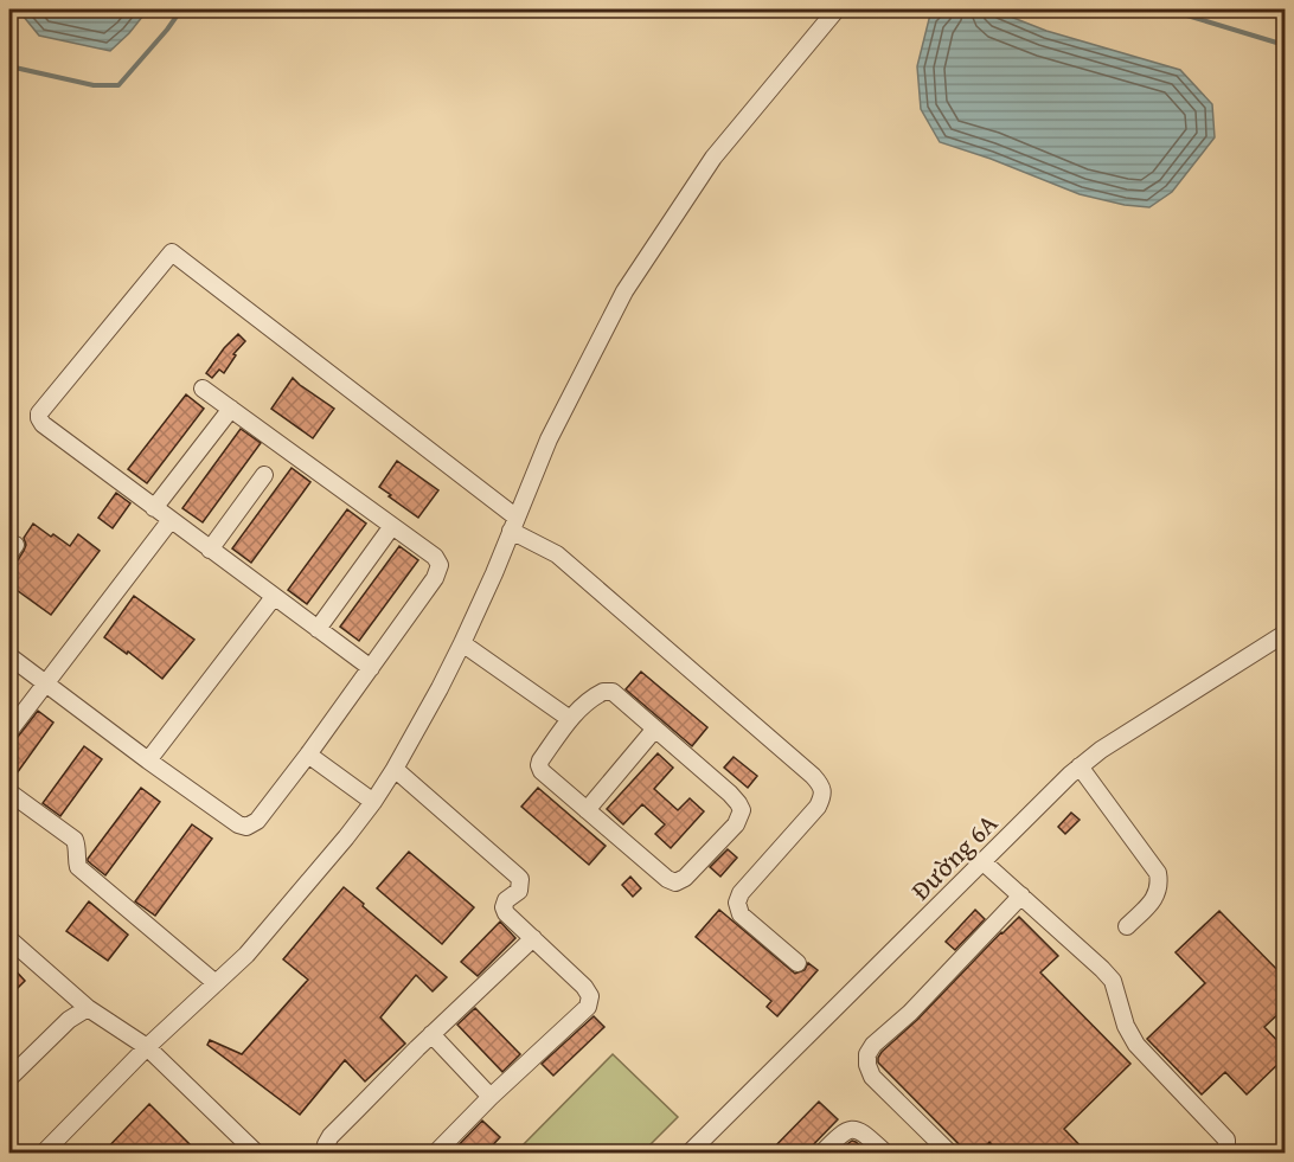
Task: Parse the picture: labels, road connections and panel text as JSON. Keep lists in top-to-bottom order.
{
  "streets": {
    "street": ["Đường 6A"]
  }
}
